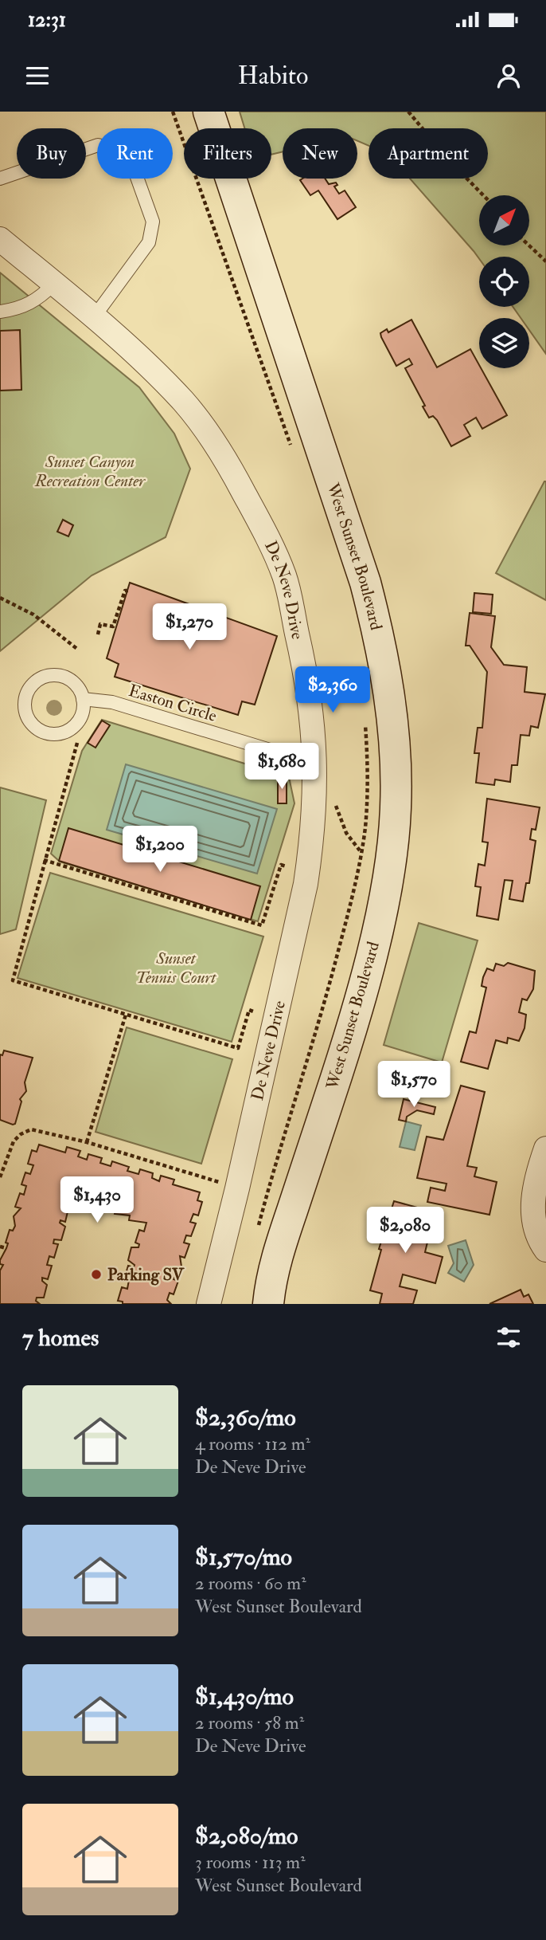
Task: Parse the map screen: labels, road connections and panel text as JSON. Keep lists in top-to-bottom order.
{
  "streets": {
    "main road": ["West Sunset Boulevard"],
    "street": ["De Neve Drive"],
    "lane": ["Easton Circle"]
  },
  "crossings": [
    ["De Neve Drive", "Easton Circle"]
  ],
  "parks": ["Sunset Canyon Recreation Center", "Sunset Tennis Court"],
  "places": ["Parking SV"],
  "north": "top right",
  "page": {
    "status": "12:31",
    "header": "Habito",
    "chip": [
      "Buy",
      "Rent",
      "Filters",
      "New",
      "Apartment"
    ],
    "price": [
      "$1,270",
      "$2,360",
      "$1,680",
      "$1,200",
      "$1,570",
      "$1,430",
      "$2,080"
    ],
    "heading": "7 homes",
    "list": [
      {
        "name": "$2,360/mo",
        "note": "4 rooms · 112 m² · De Neve Drive"
      },
      {
        "name": "$1,570/mo",
        "note": "2 rooms · 60 m² · West Sunset Boulevard"
      },
      {
        "name": "$1,430/mo",
        "note": "2 rooms · 58 m² · De Neve Drive"
      },
      {
        "name": "$2,080/mo",
        "note": "3 rooms · 113 m² · West Sunset Boulevard"
      }
    ]
  }
}
